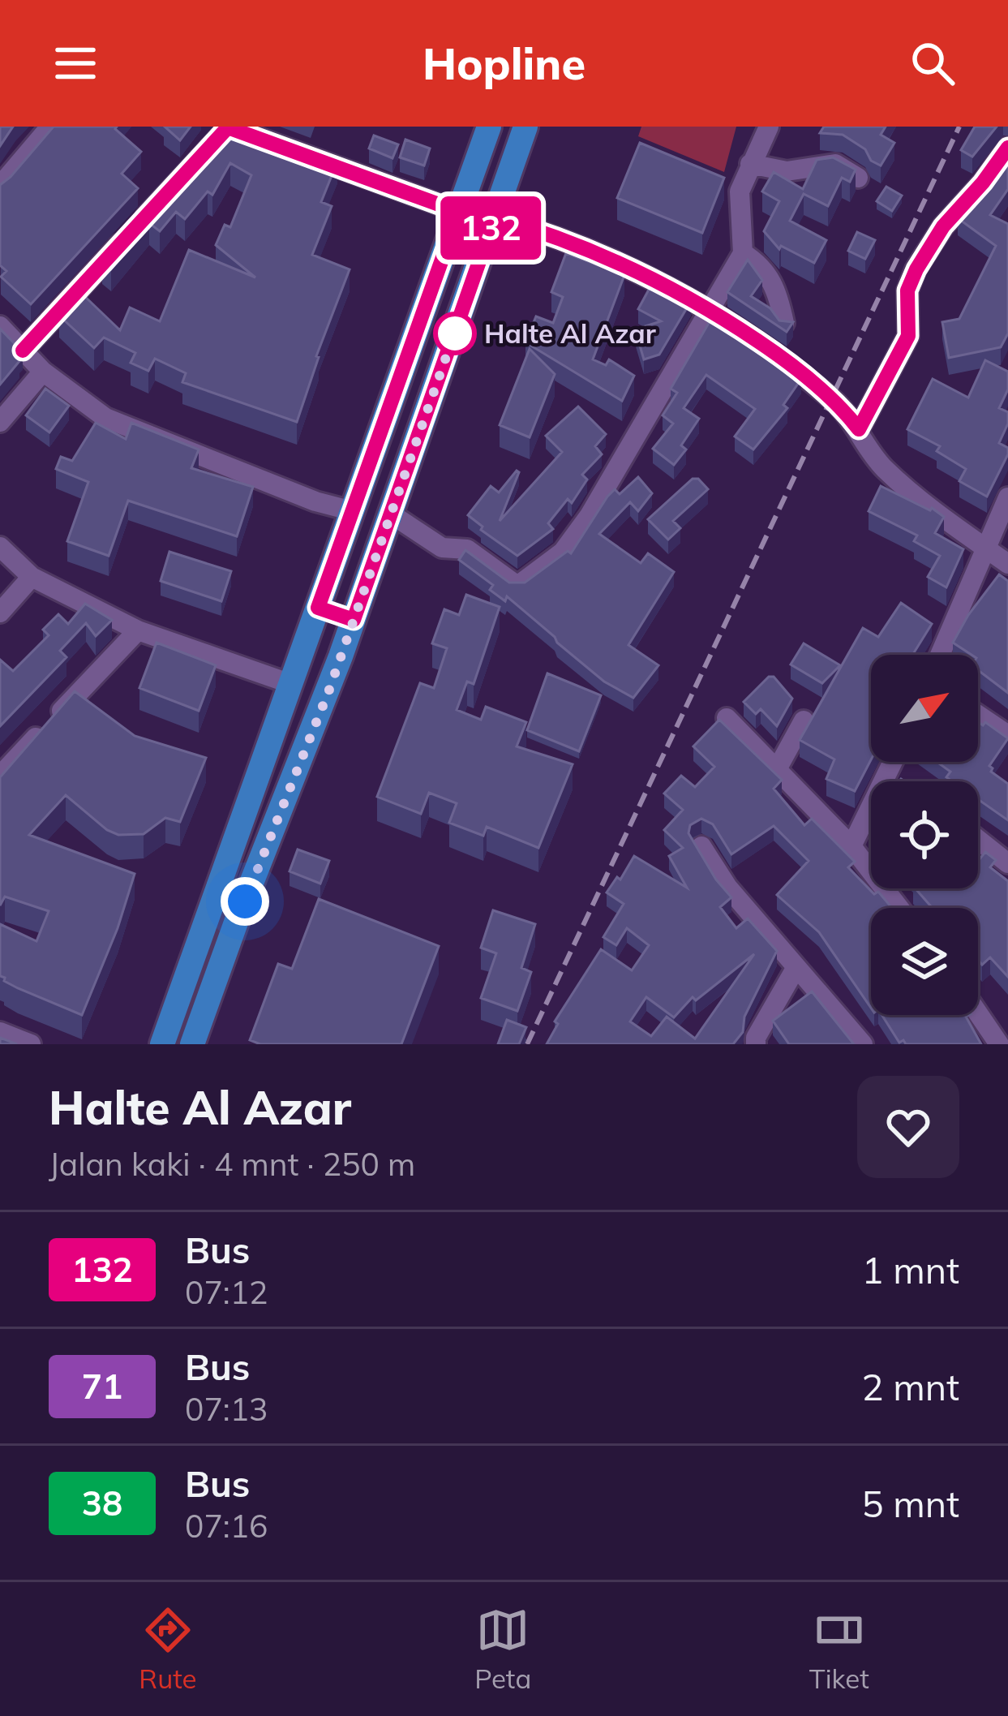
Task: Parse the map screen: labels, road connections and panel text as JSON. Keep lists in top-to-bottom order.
{
  "places": ["Halte Al Azar"],
  "lines": ["bus line 132"],
  "north": "top right",
  "page": {
    "header": "Hopline",
    "on_map": "132",
    "heading": ["Halte Al Azar", "Jalan kaki · 4 mnt · 250 m"],
    "list": [
      {
        "mark": "132",
        "name": "Bus",
        "note": "07:12",
        "value": "1 mnt"
      },
      {
        "mark": "71",
        "name": "Bus",
        "note": "07:13",
        "value": "2 mnt"
      },
      {
        "mark": "38",
        "name": "Bus",
        "note": "07:16",
        "value": "5 mnt"
      }
    ],
    "tabs": ["Rute", "Peta", "Tiket"]
  }
}
